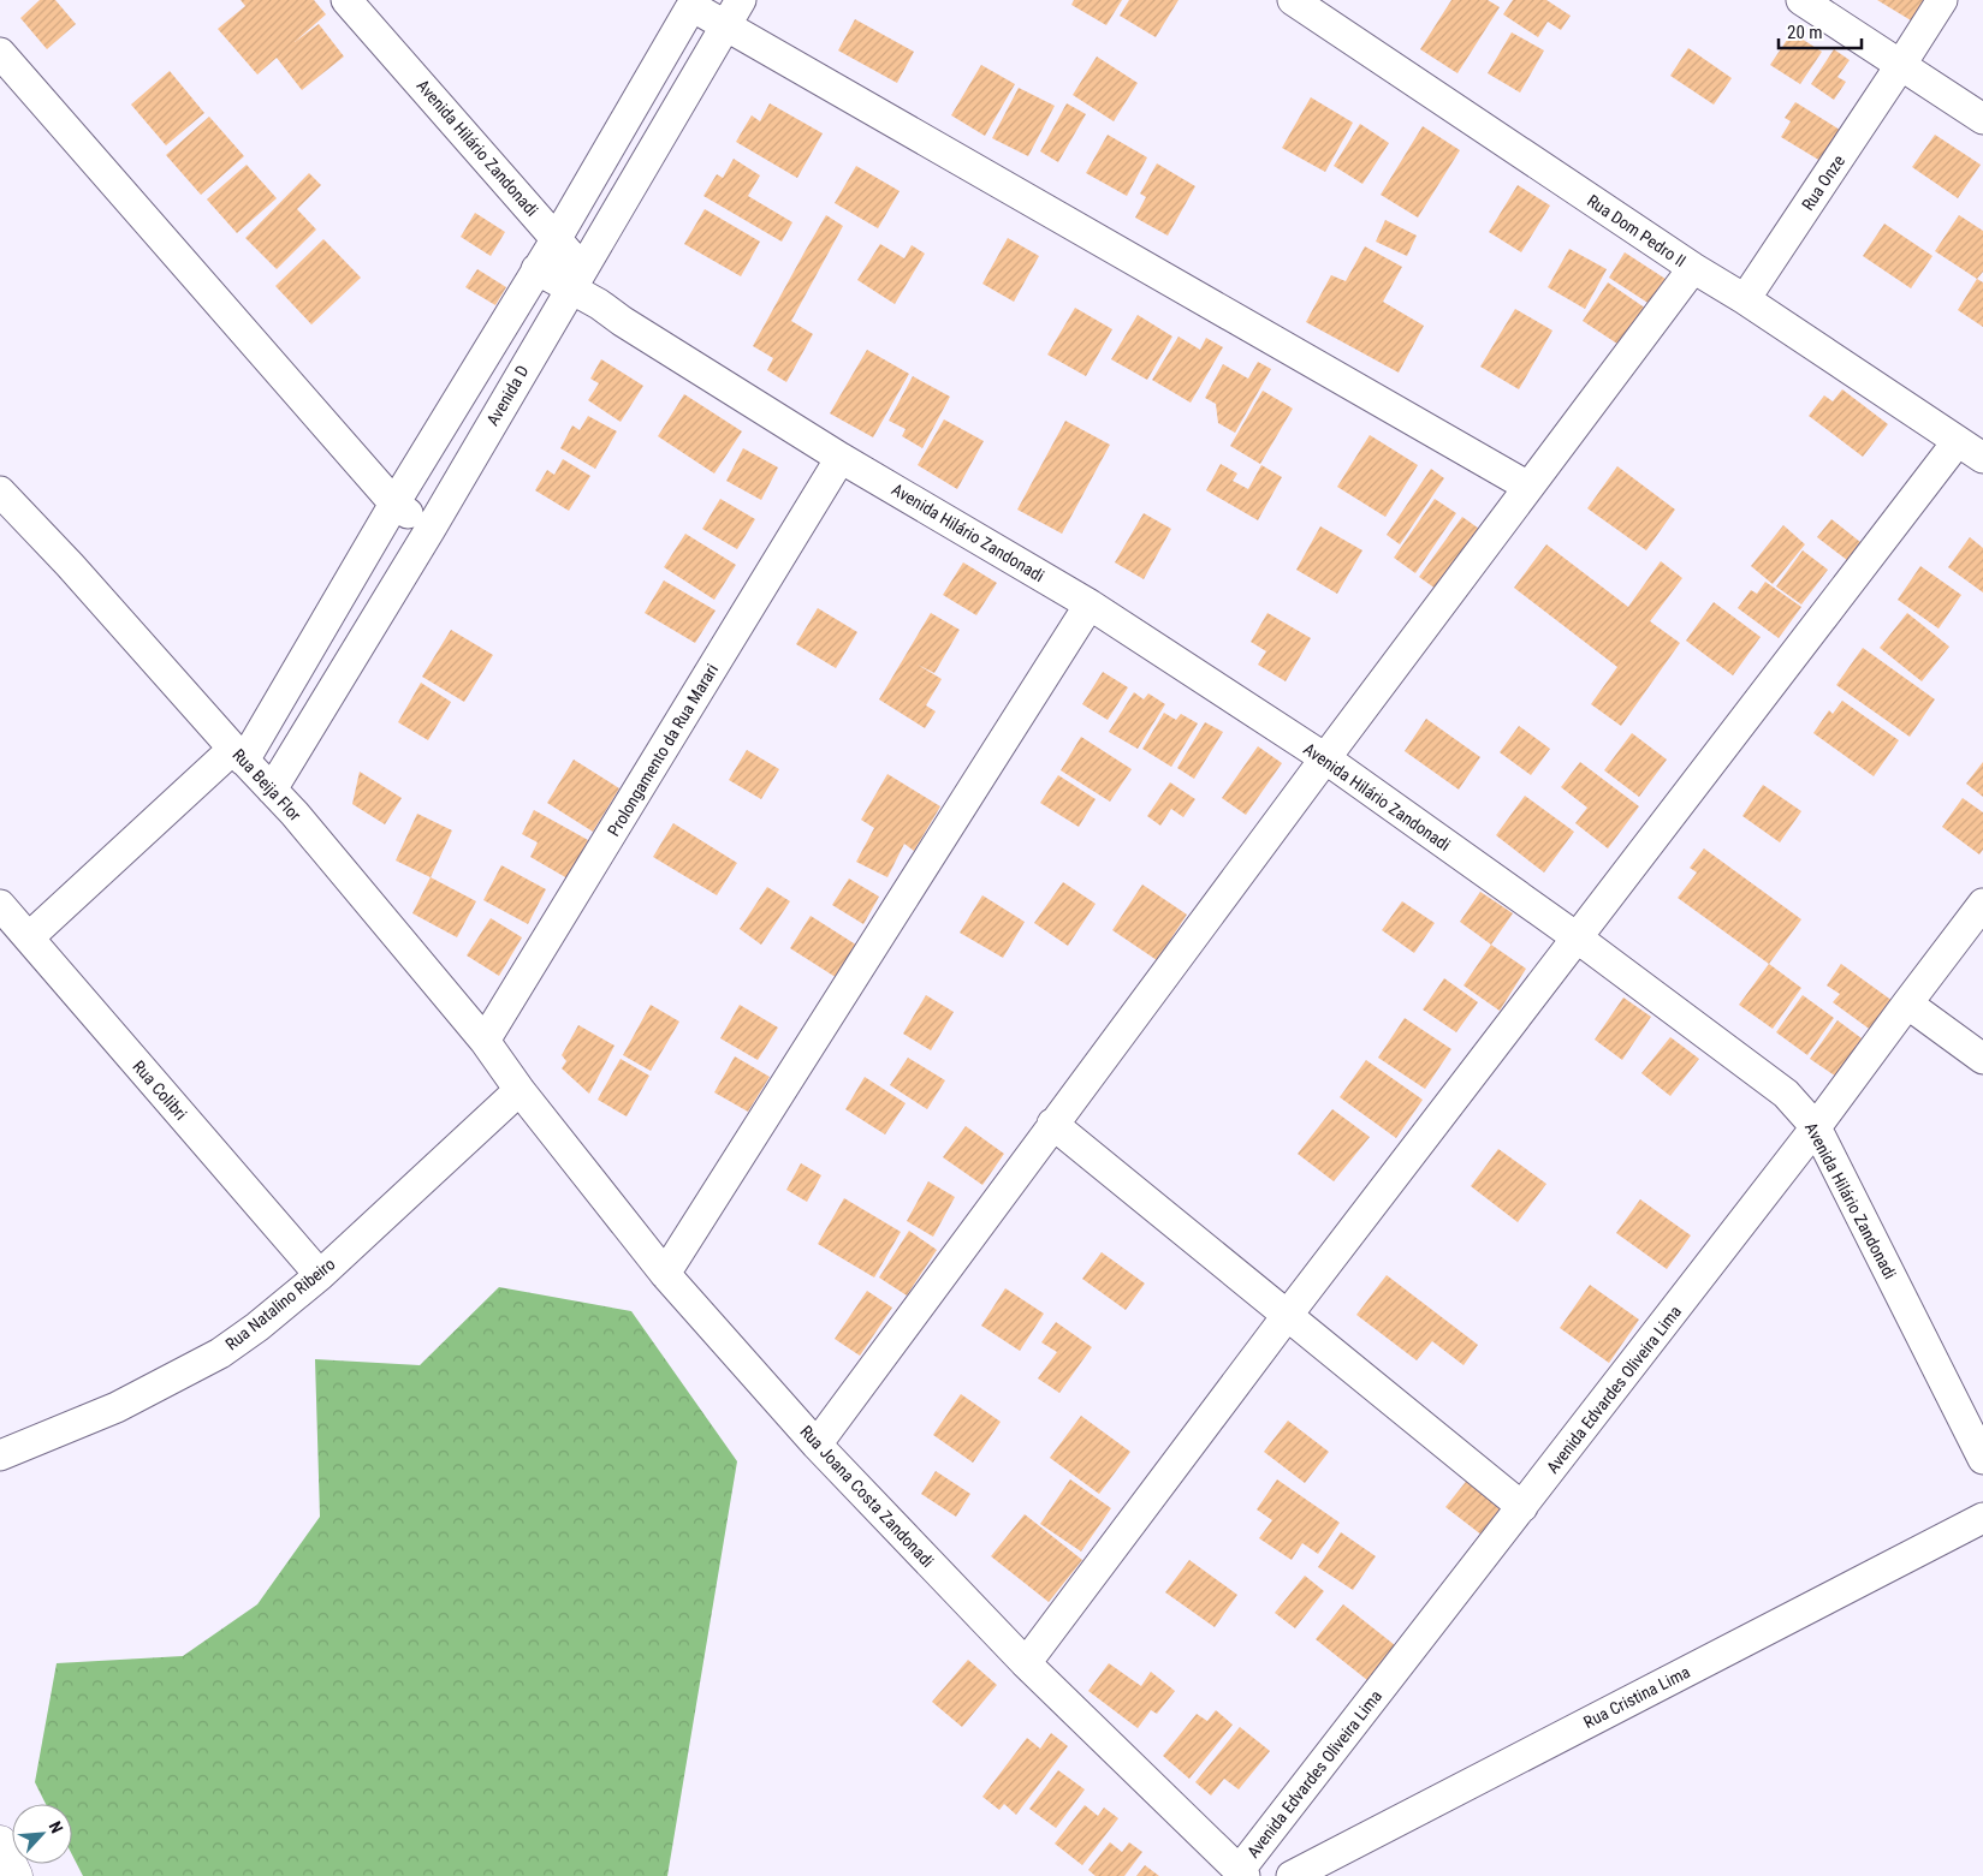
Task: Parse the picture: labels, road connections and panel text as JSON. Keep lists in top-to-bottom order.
{
  "streets": {
    "street": [
      "Avenida Hilário Zandonadi",
      "Rua Onze",
      "Rua Dom Pedro II",
      "Avenida D",
      "Prolongamento da Rua Marari",
      "Rua Beija Flor",
      "Rua Colibri",
      "Rua Natalino Ribeiro",
      "Avenida Edvardes Oliveira Lima",
      "Rua Joana Costa Zandonadi",
      "Rua Cristina Lima"
    ]
  },
  "crossings": [
    ["Avenida Hilário Zandonadi", "Avenida D"],
    ["Avenida Hilário Zandonadi", "Prolongamento da Rua Marari"],
    ["Avenida Hilário Zandonadi", "Avenida Edvardes Oliveira Lima"],
    ["Rua Onze", "Rua Dom Pedro II"],
    ["Avenida D", "Rua Beija Flor"],
    ["Prolongamento da Rua Marari", "Rua Beija Flor"],
    ["Rua Beija Flor", "Rua Natalino Ribeiro"],
    ["Rua Beija Flor", "Rua Joana Costa Zandonadi"],
    ["Rua Colibri", "Rua Natalino Ribeiro"],
    ["Rua Natalino Ribeiro", "Rua Joana Costa Zandonadi"],
    ["Avenida Edvardes Oliveira Lima", "Rua Joana Costa Zandonadi"]
  ],
  "scale_bar": "20 m",
  "north": "top right"
}
